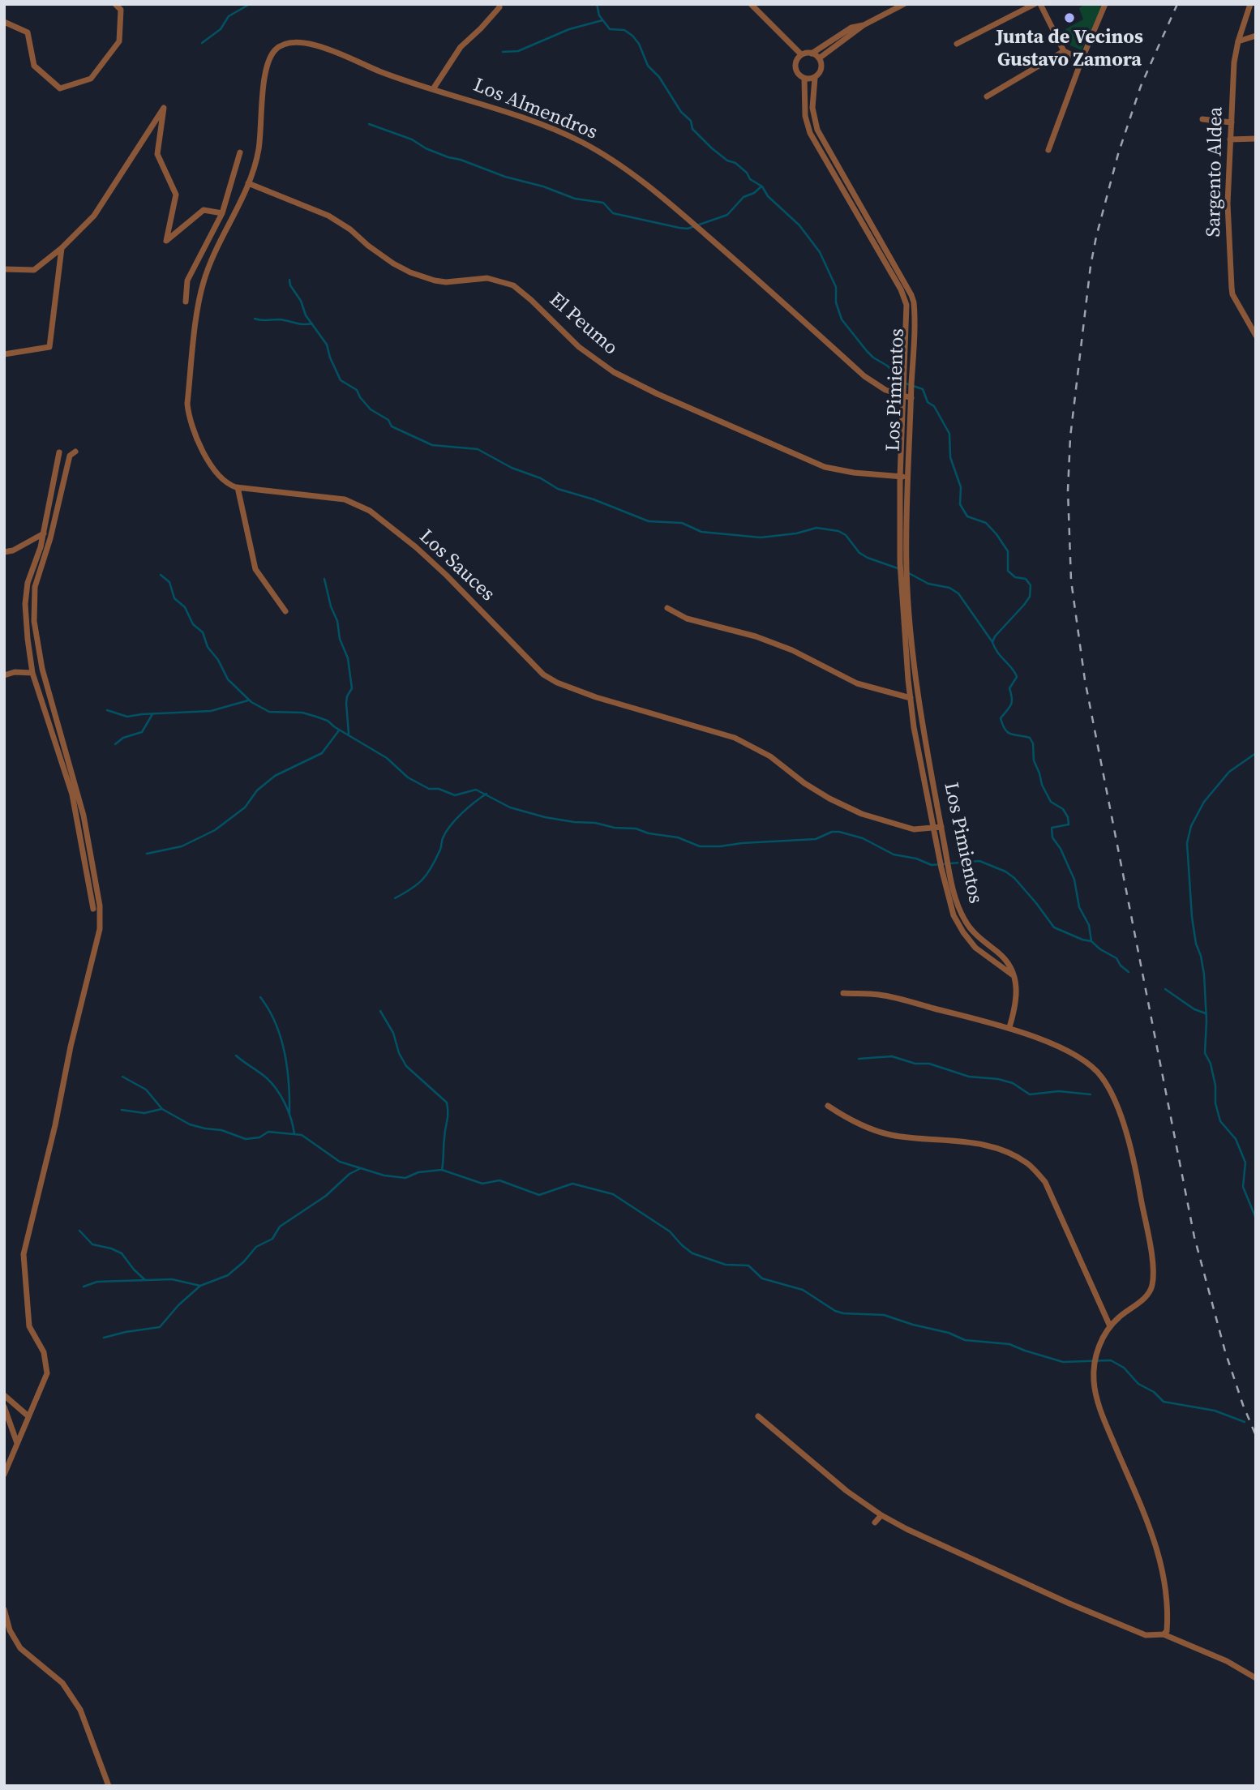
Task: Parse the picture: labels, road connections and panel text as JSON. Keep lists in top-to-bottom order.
{
  "streets": {
    "street": [
      "Los Almendros",
      "Sargento Aldea",
      "El Peumo",
      "Los Pimientos",
      "Los Sauces"
    ]
  },
  "crossings": [
    ["Los Almendros", "El Peumo"],
    ["Los Almendros", "Los Pimientos"],
    ["El Peumo", "Los Pimientos"],
    ["Los Pimientos", "Los Sauces"]
  ],
  "places": ["Junta de Vecinos Gustavo Zamora"]
}
